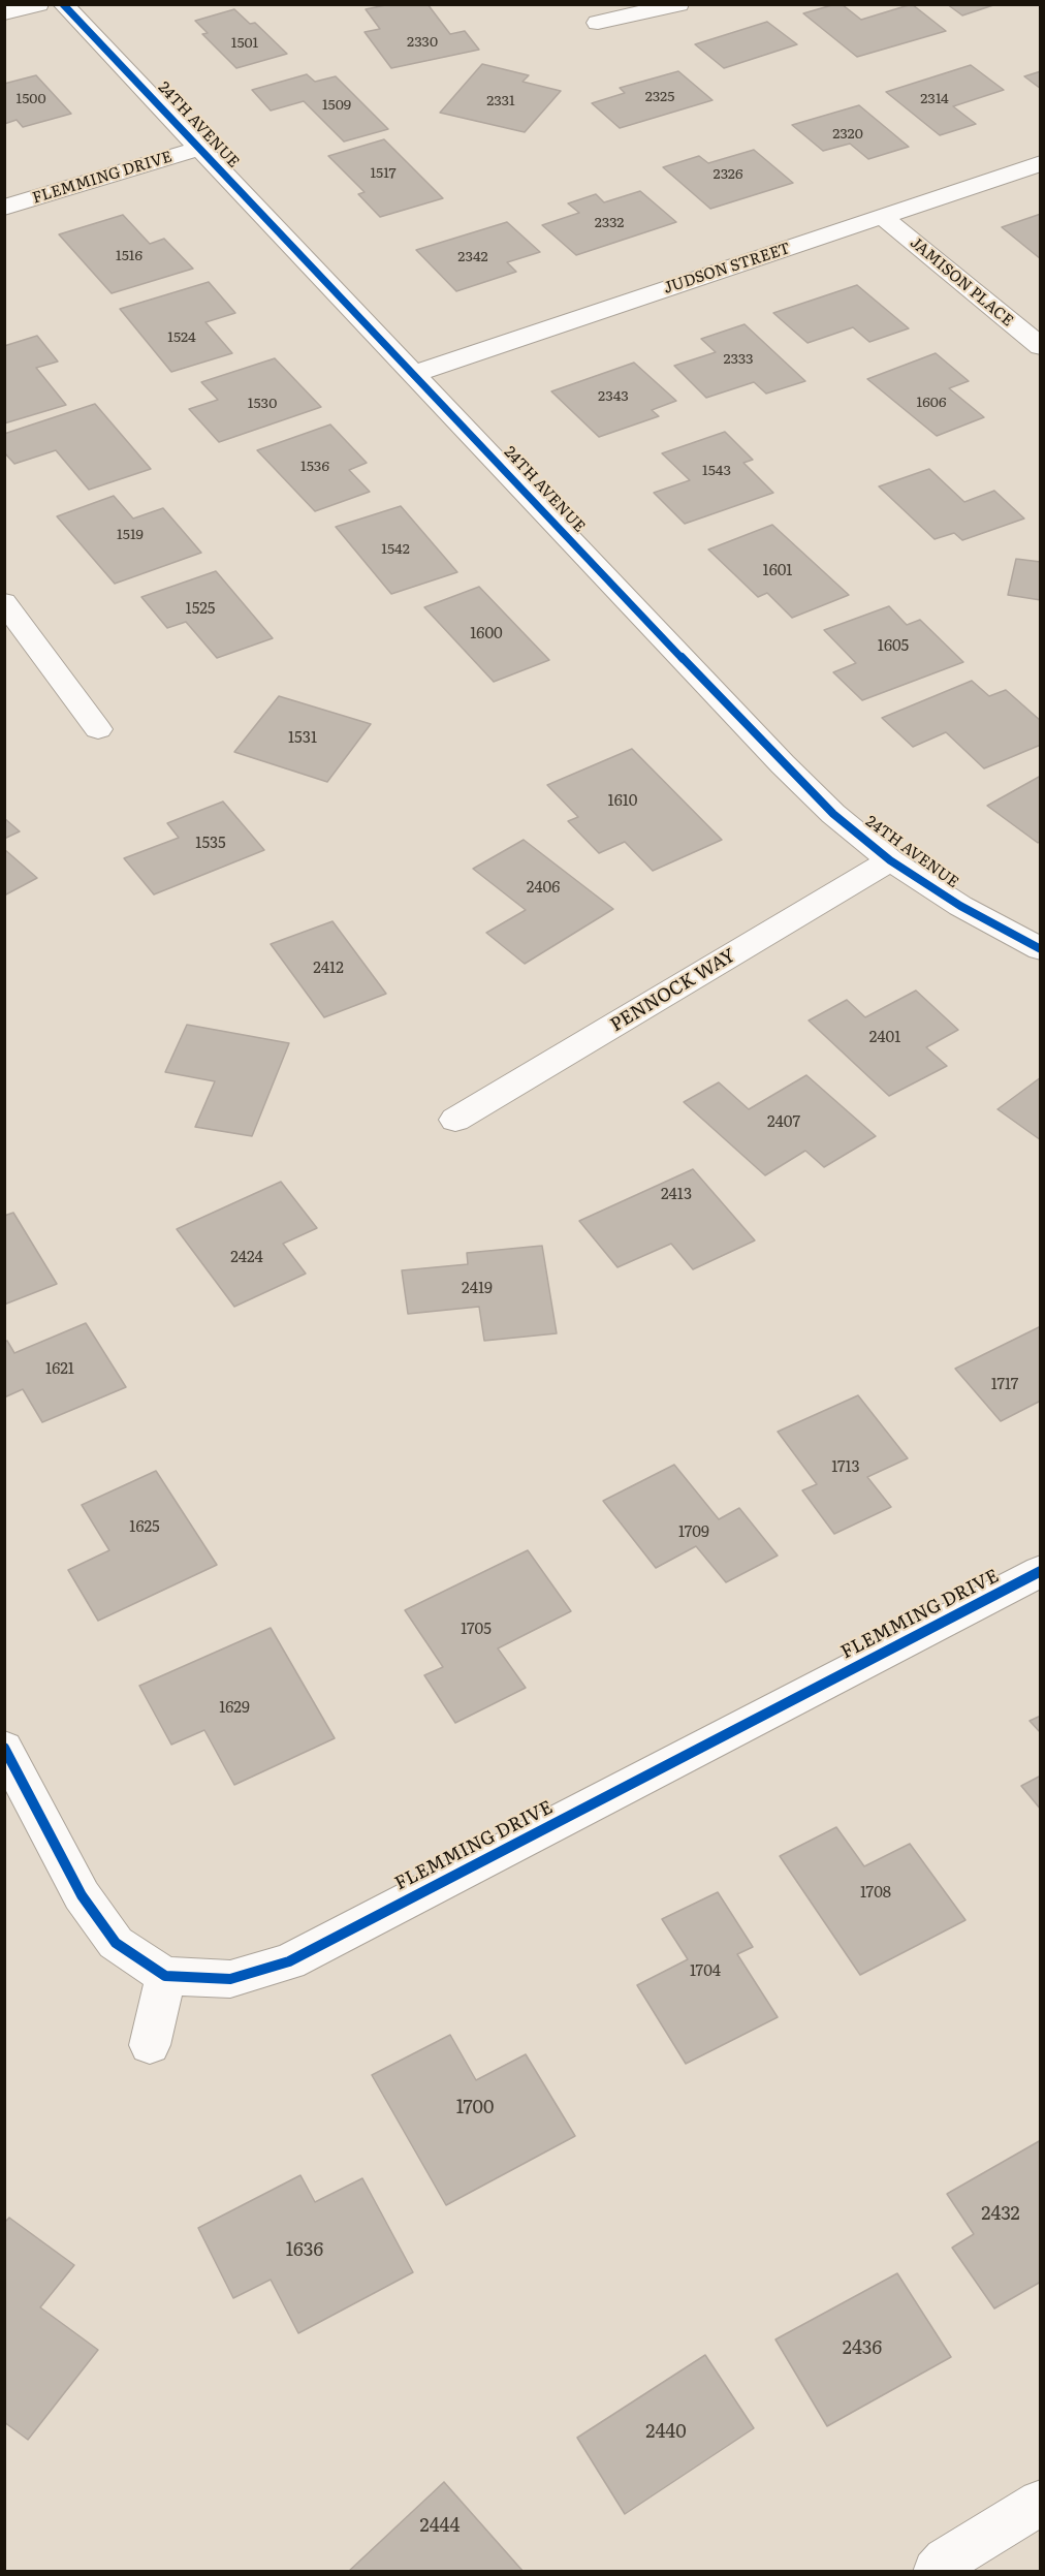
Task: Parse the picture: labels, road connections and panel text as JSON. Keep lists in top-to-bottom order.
{
  "streets": {
    "street": [
      "24TH AVENUE",
      "FLEMMING DRIVE",
      "JUDSON STREET",
      "JAMISON PLACE",
      "PENNOCK WAY"
    ]
  },
  "crossings": [
    ["24TH AVENUE", "FLEMMING DRIVE"],
    ["24TH AVENUE", "JUDSON STREET"],
    ["24TH AVENUE", "PENNOCK WAY"],
    ["JUDSON STREET", "JAMISON PLACE"]
  ],
  "house_numbers": [
    "2330",
    "1501",
    "2325",
    "1500",
    "2314",
    "2331",
    "1509",
    "2320",
    "1517",
    "2326",
    "2332",
    "1516",
    "2342",
    "1524",
    "2333",
    "2343",
    "1606",
    "1530",
    "1536",
    "1543",
    "1519",
    "1542",
    "1601",
    "1525",
    "1600",
    "1605",
    "1531",
    "1610",
    "1535",
    "2406",
    "2412",
    "2401",
    "2407",
    "2413",
    "2424",
    "2419",
    "1621",
    "1717",
    "1713",
    "1625",
    "1709",
    "1705",
    "1629",
    "1708",
    "1704",
    "1700",
    "2432",
    "1636",
    "2436",
    "2440",
    "2444"
  ]
}
